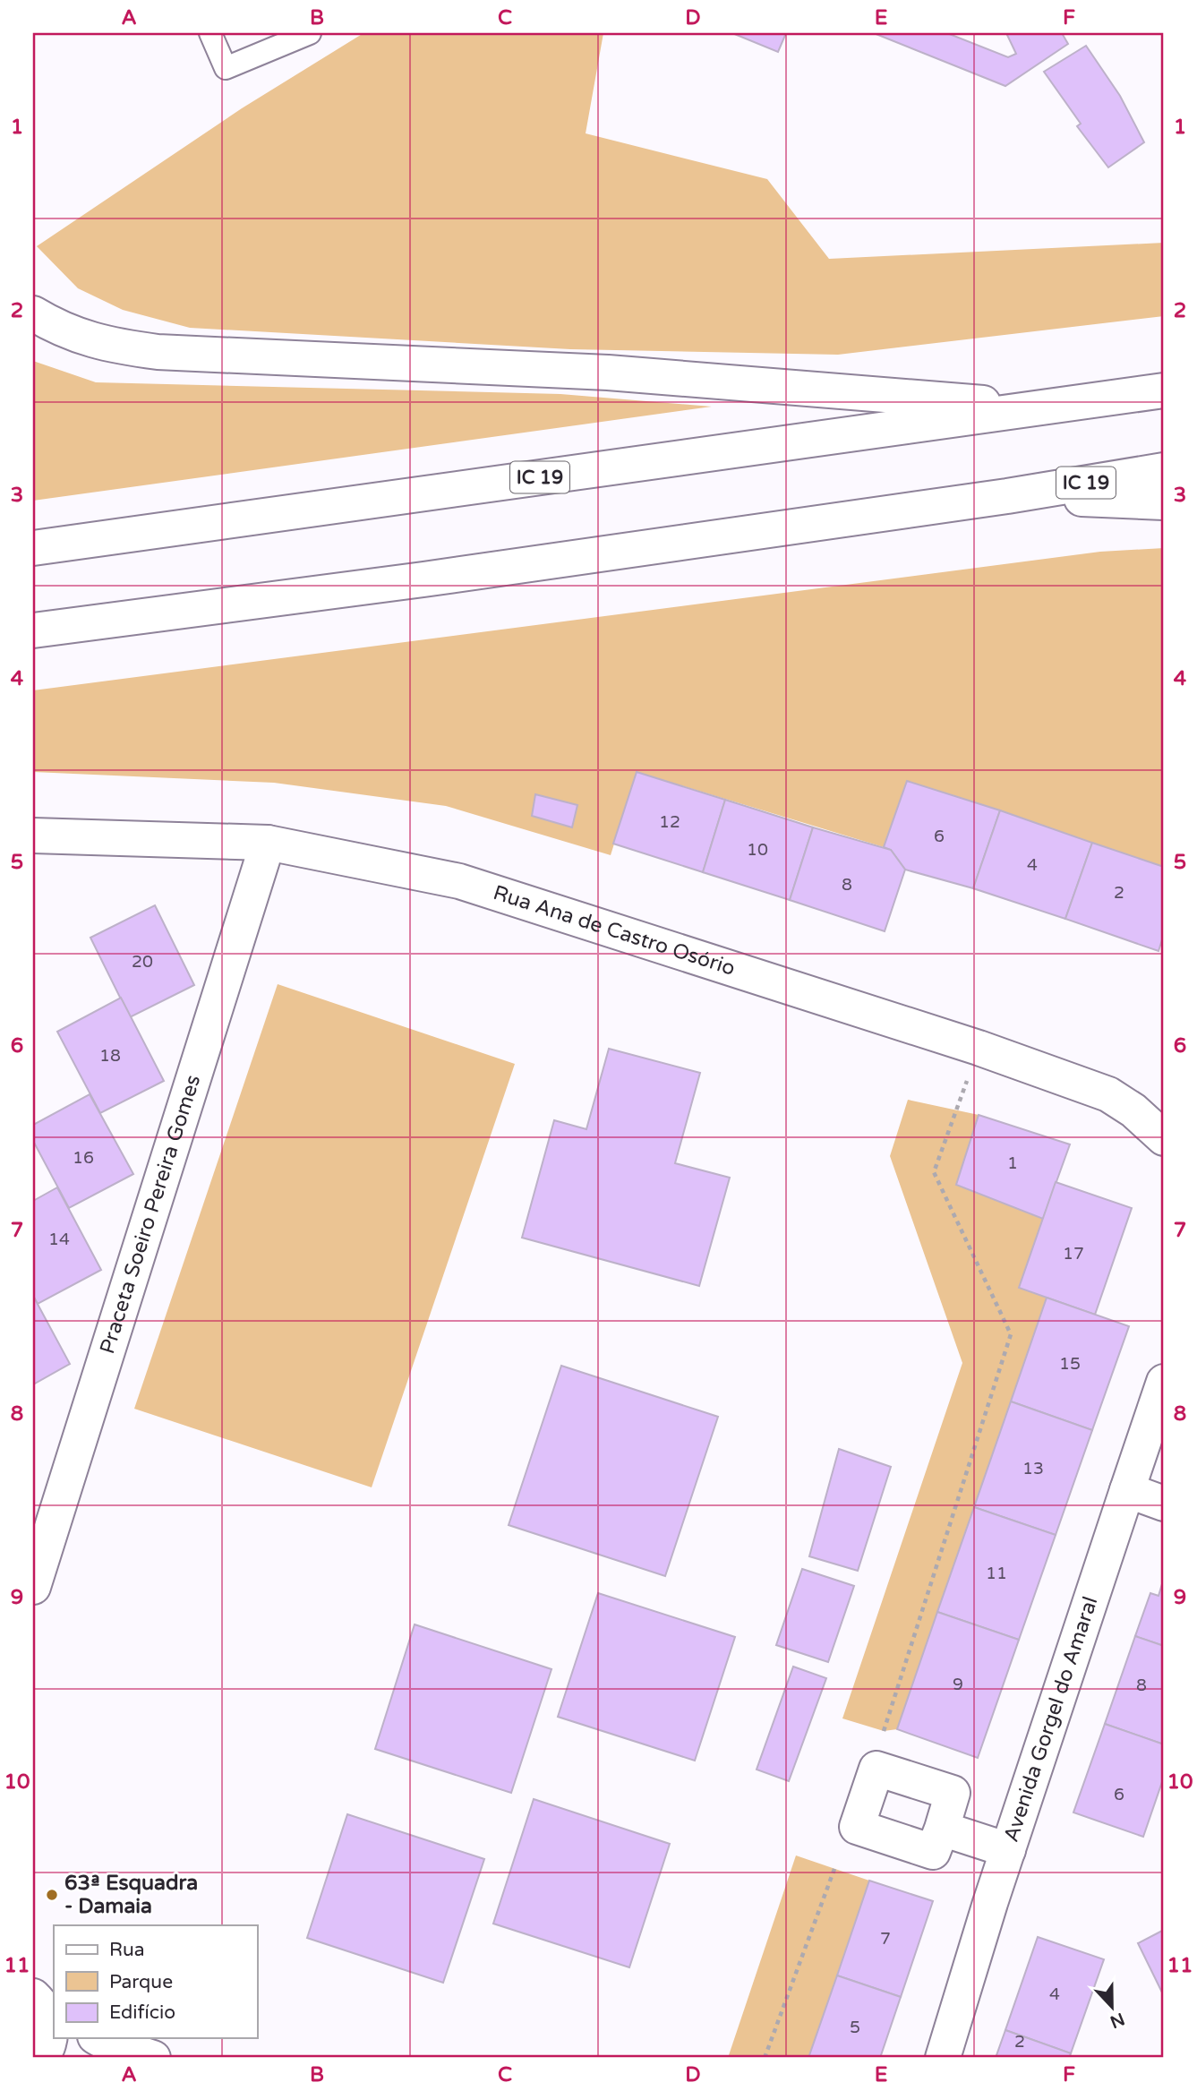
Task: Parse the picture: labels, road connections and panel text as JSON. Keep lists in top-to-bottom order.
{
  "streets": {
    "main road": [
      "IC 19",
      "Rua Ana de Castro Osório",
      "Praceta Soeiro Pereira Gomes",
      "Avenida Gorgel do Amaral"
    ]
  },
  "crossings": [
    ["Rua Ana de Castro Osório", "Praceta Soeiro Pereira Gomes"]
  ],
  "places": ["63ª Esquadra - Damaia"],
  "house_numbers": [
    "12",
    "6",
    "10",
    "4",
    "8",
    "2",
    "20",
    "18",
    "16",
    "1",
    "14",
    "17",
    "15",
    "13",
    "11",
    "9",
    "8",
    "6",
    "7",
    "4",
    "5",
    "2"
  ],
  "legend": ["Rua", "Parque", "Edifício"],
  "north": "bottom",
  "grid": {
    "columns": [
      "A",
      "B",
      "C",
      "D",
      "E",
      "F"
    ],
    "rows": [
      "1",
      "2",
      "3",
      "4",
      "5",
      "6",
      "7",
      "8",
      "9",
      "10",
      "11"
    ]
  }
}
